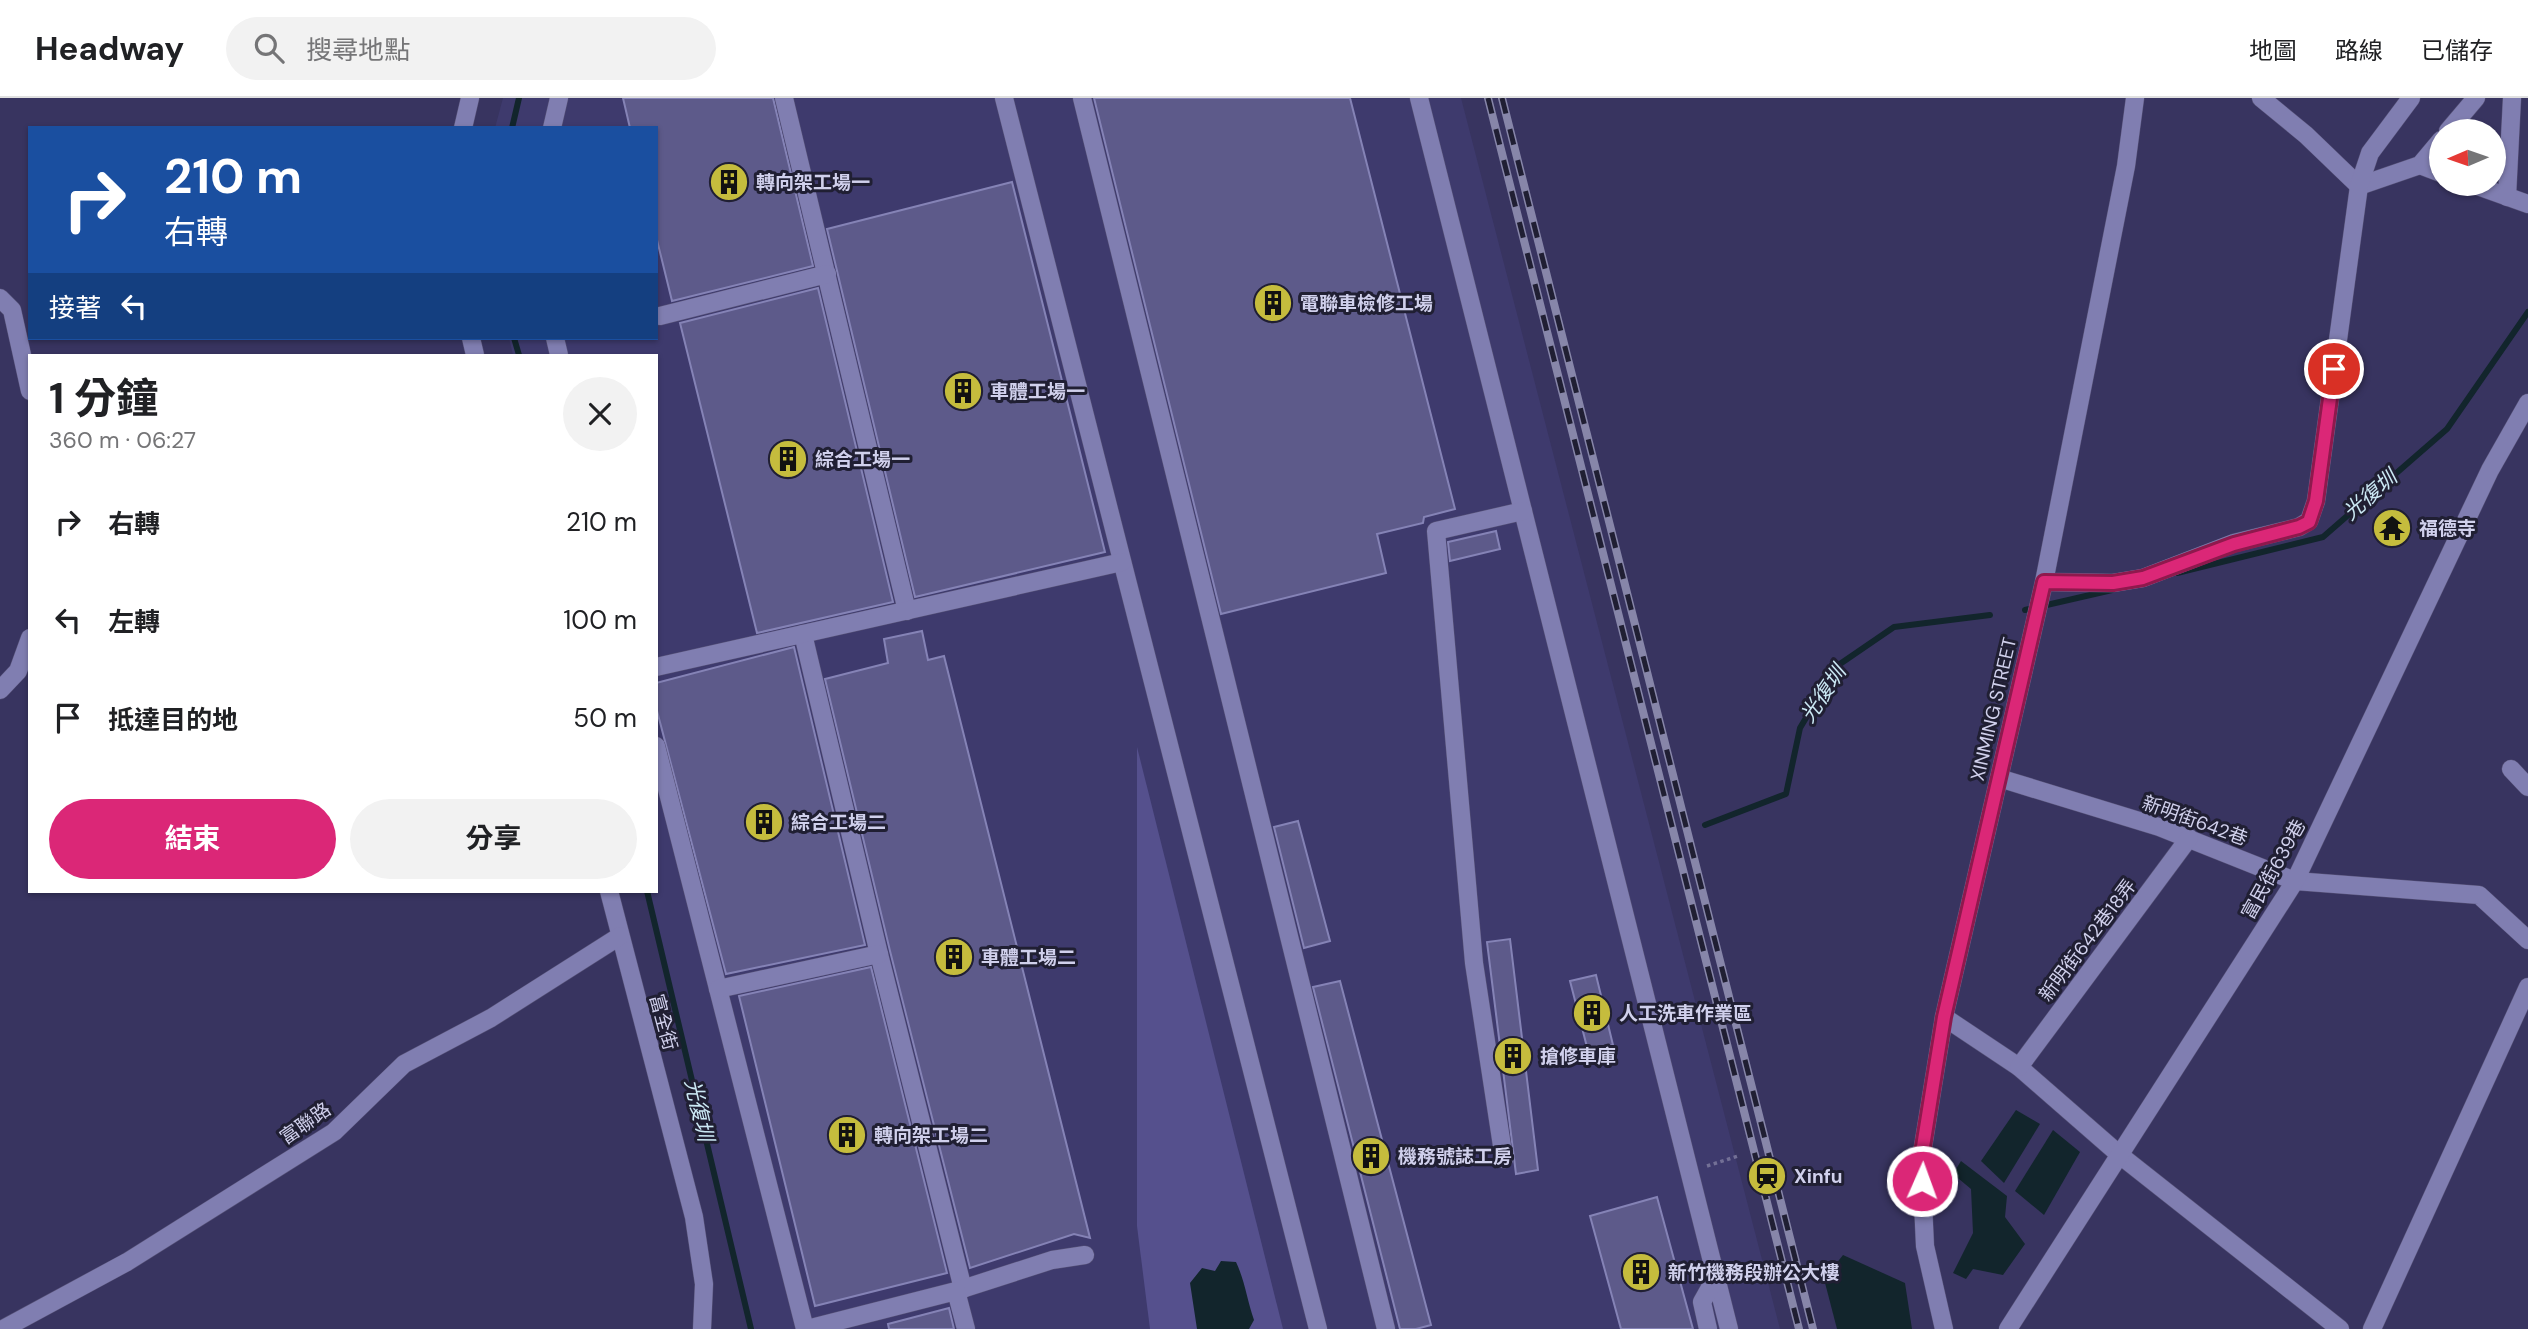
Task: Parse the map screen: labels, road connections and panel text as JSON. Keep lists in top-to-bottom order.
{
  "streets": {
    "street": [
      "XINMING STREET",
      "新明街642巷",
      "富民街639巷",
      "新明街642巷18弄",
      "富全街",
      "富聯路"
    ]
  },
  "crossings": [
    ["XINMING STREET", "新明街642巷"],
    ["新明街642巷", "富民街639巷"],
    ["新明街642巷", "新明街642巷18弄"],
    ["富全街", "富聯路"]
  ],
  "water": ["光復圳"],
  "places": {
    "building": [
      "轉向架工場一",
      "電聯車檢修工場",
      "車體工場一",
      "綜合工場一",
      "綜合工場二",
      "車體工場二",
      "人工洗車作業區",
      "搶修車庫",
      "轉向架工場二",
      "機務號誌工房",
      "新竹機務段辦公大樓"
    ],
    "temple": ["福德寺"],
    "station": ["Xinfu"]
  },
  "north": "left",
  "page": {
    "header": "Headway",
    "search": "搜尋地點",
    "nav": ["地圖", "路線", "已儲存"],
    "turn": ["210 m", "右轉"],
    "then": "接著",
    "heading": ["1 分鐘", "360 m · 06:27"],
    "list": [
      {
        "name": "右轉",
        "value": "210 m"
      },
      {
        "name": "左轉",
        "value": "100 m"
      },
      {
        "name": "抵達目的地",
        "value": "50 m"
      }
    ],
    "buttons": ["結束", "分享"]
  }
}
